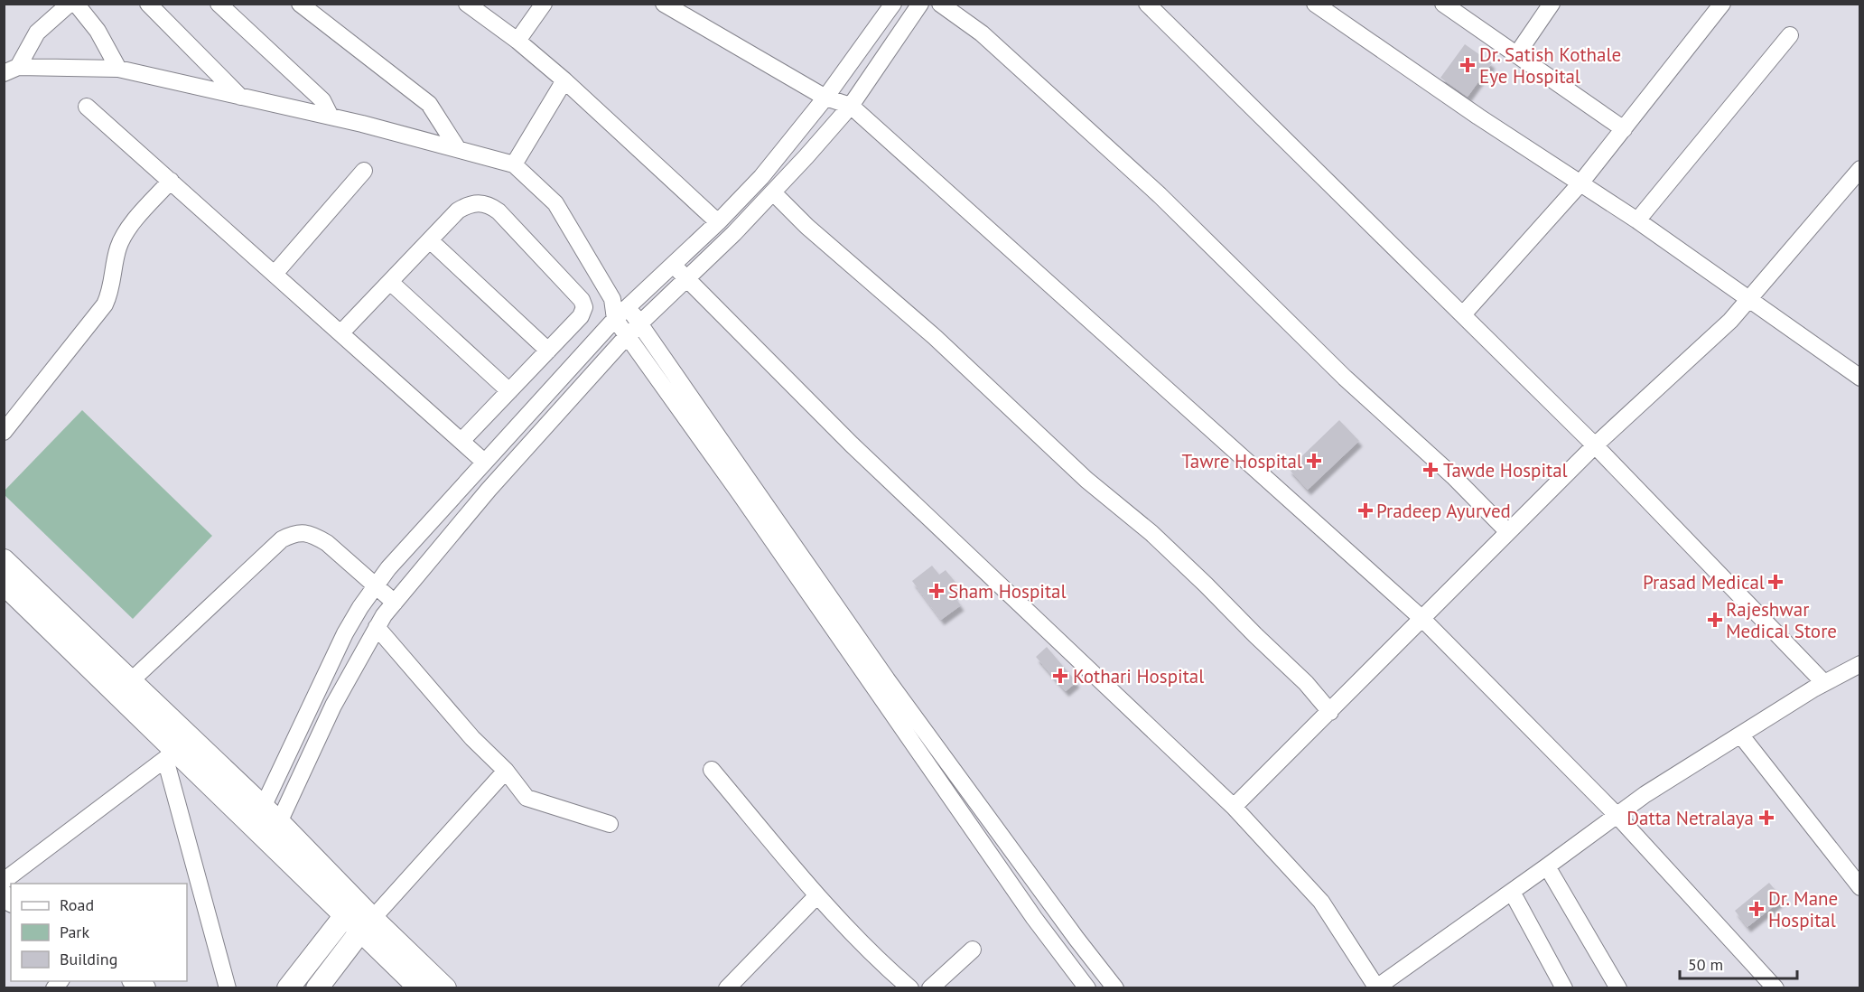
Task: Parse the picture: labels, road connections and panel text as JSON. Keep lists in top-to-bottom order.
{
  "places": {
    "health": [
      "Dr. Satish Kothale Eye Hospital",
      "Tawre Hospital",
      "Tawde Hospital",
      "Pradeep Ayurved",
      "Prasad Medical",
      "Sham Hospital",
      "Rajeshwar Medical Store",
      "Kothari Hospital",
      "Datta Netralaya",
      "Dr. Mane Hospital"
    ]
  },
  "legend": ["Road", "Park", "Building"],
  "scale_bar": "50 m"
}
